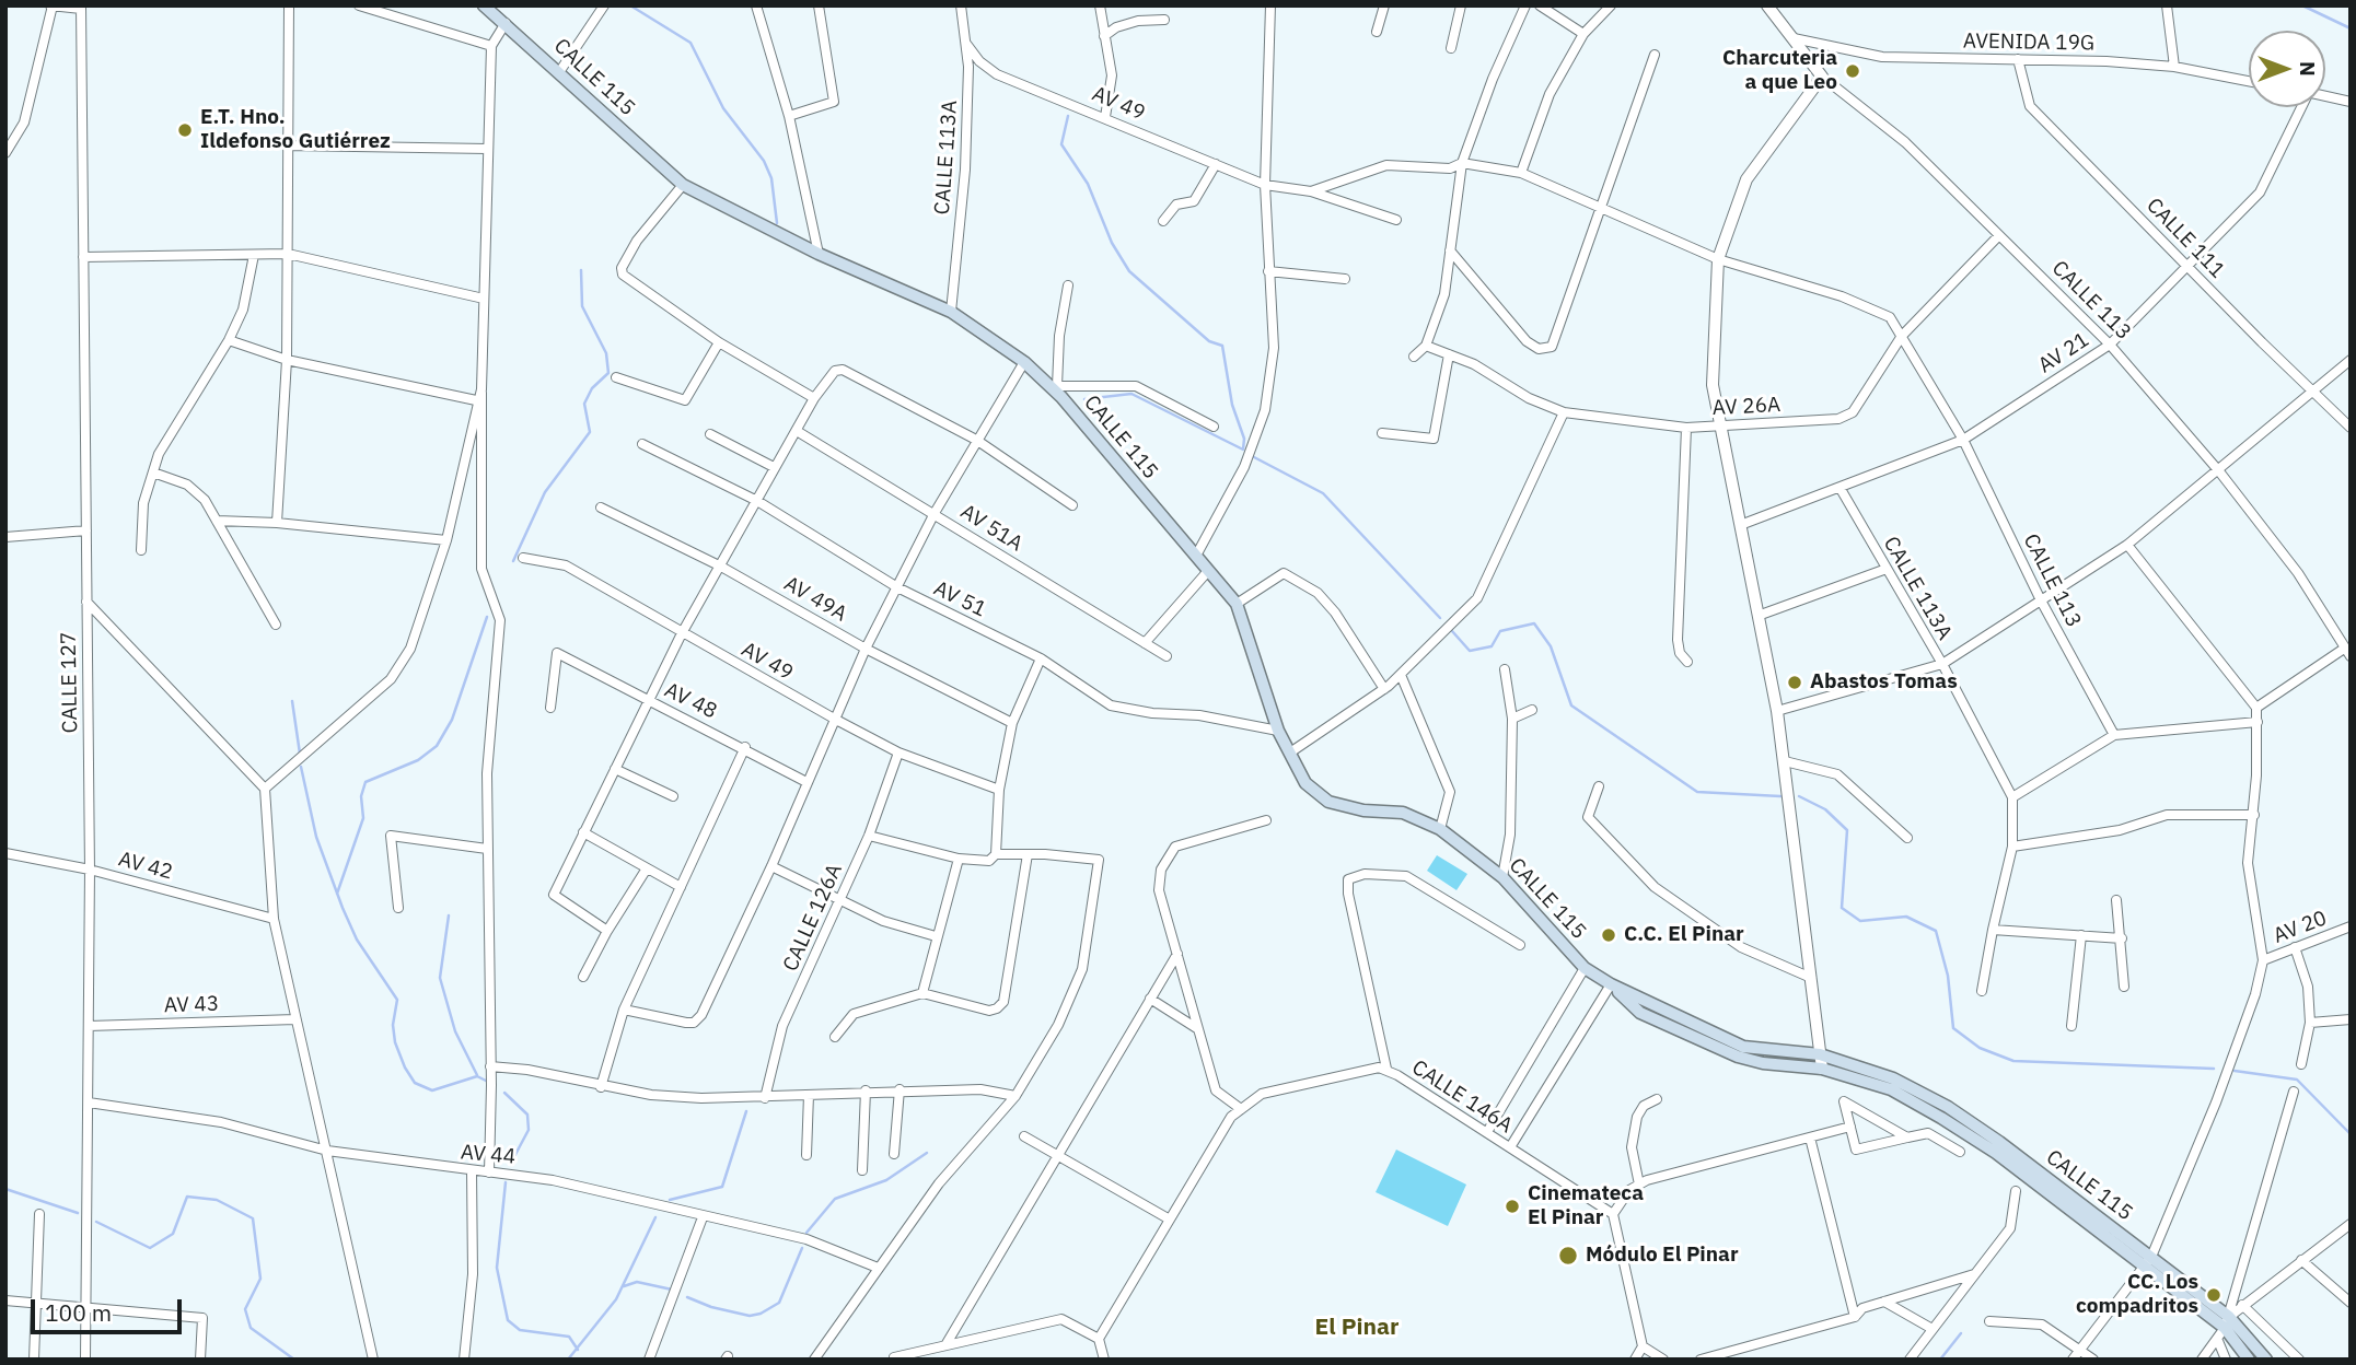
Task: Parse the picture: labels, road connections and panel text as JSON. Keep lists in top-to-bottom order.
{
  "streets": {
    "main road": ["CALLE 115"],
    "street": [
      "AVENIDA 19G",
      "AV 49",
      "CALLE 113A",
      "CALLE 111",
      "CALLE 113",
      "AV 21",
      "AV 26A",
      "AV 51A",
      "AV 49A",
      "AV 51",
      "CALLE 127",
      "AV 48",
      "AV 42",
      "CALLE 126A",
      "AV 20",
      "AV 43",
      "CALLE 146A",
      "AV 44"
    ]
  },
  "crossings": [
    ["AVENIDA 19G", "CALLE 111"],
    ["AVENIDA 19G", "CALLE 113"],
    ["CALLE 115", "CALLE 113A"],
    ["CALLE 115", "AV 51"],
    ["AV 49", "CALLE 113A"],
    ["AV 49", "CALLE 113"],
    ["AV 49", "CALLE 126A"],
    ["CALLE 113A", "AV 21"],
    ["CALLE 111", "AV 21"],
    ["CALLE 113", "AV 21"],
    ["CALLE 113", "AV 26A"],
    ["CALLE 127", "AV 42"],
    ["CALLE 127", "AV 43"],
    ["CALLE 127", "AV 44"]
  ],
  "districts": ["El Pinar"],
  "places": [
    "Charcuteria a que Leo",
    "E.T. Hno. Ildefonso Gutiérrez",
    "Abastos Tomas",
    "C.C. El Pinar",
    "Cinemateca El Pinar",
    "Módulo El Pinar",
    "CC. Los compadritos"
  ],
  "scale_bar": "100 m",
  "north": "right"
}
